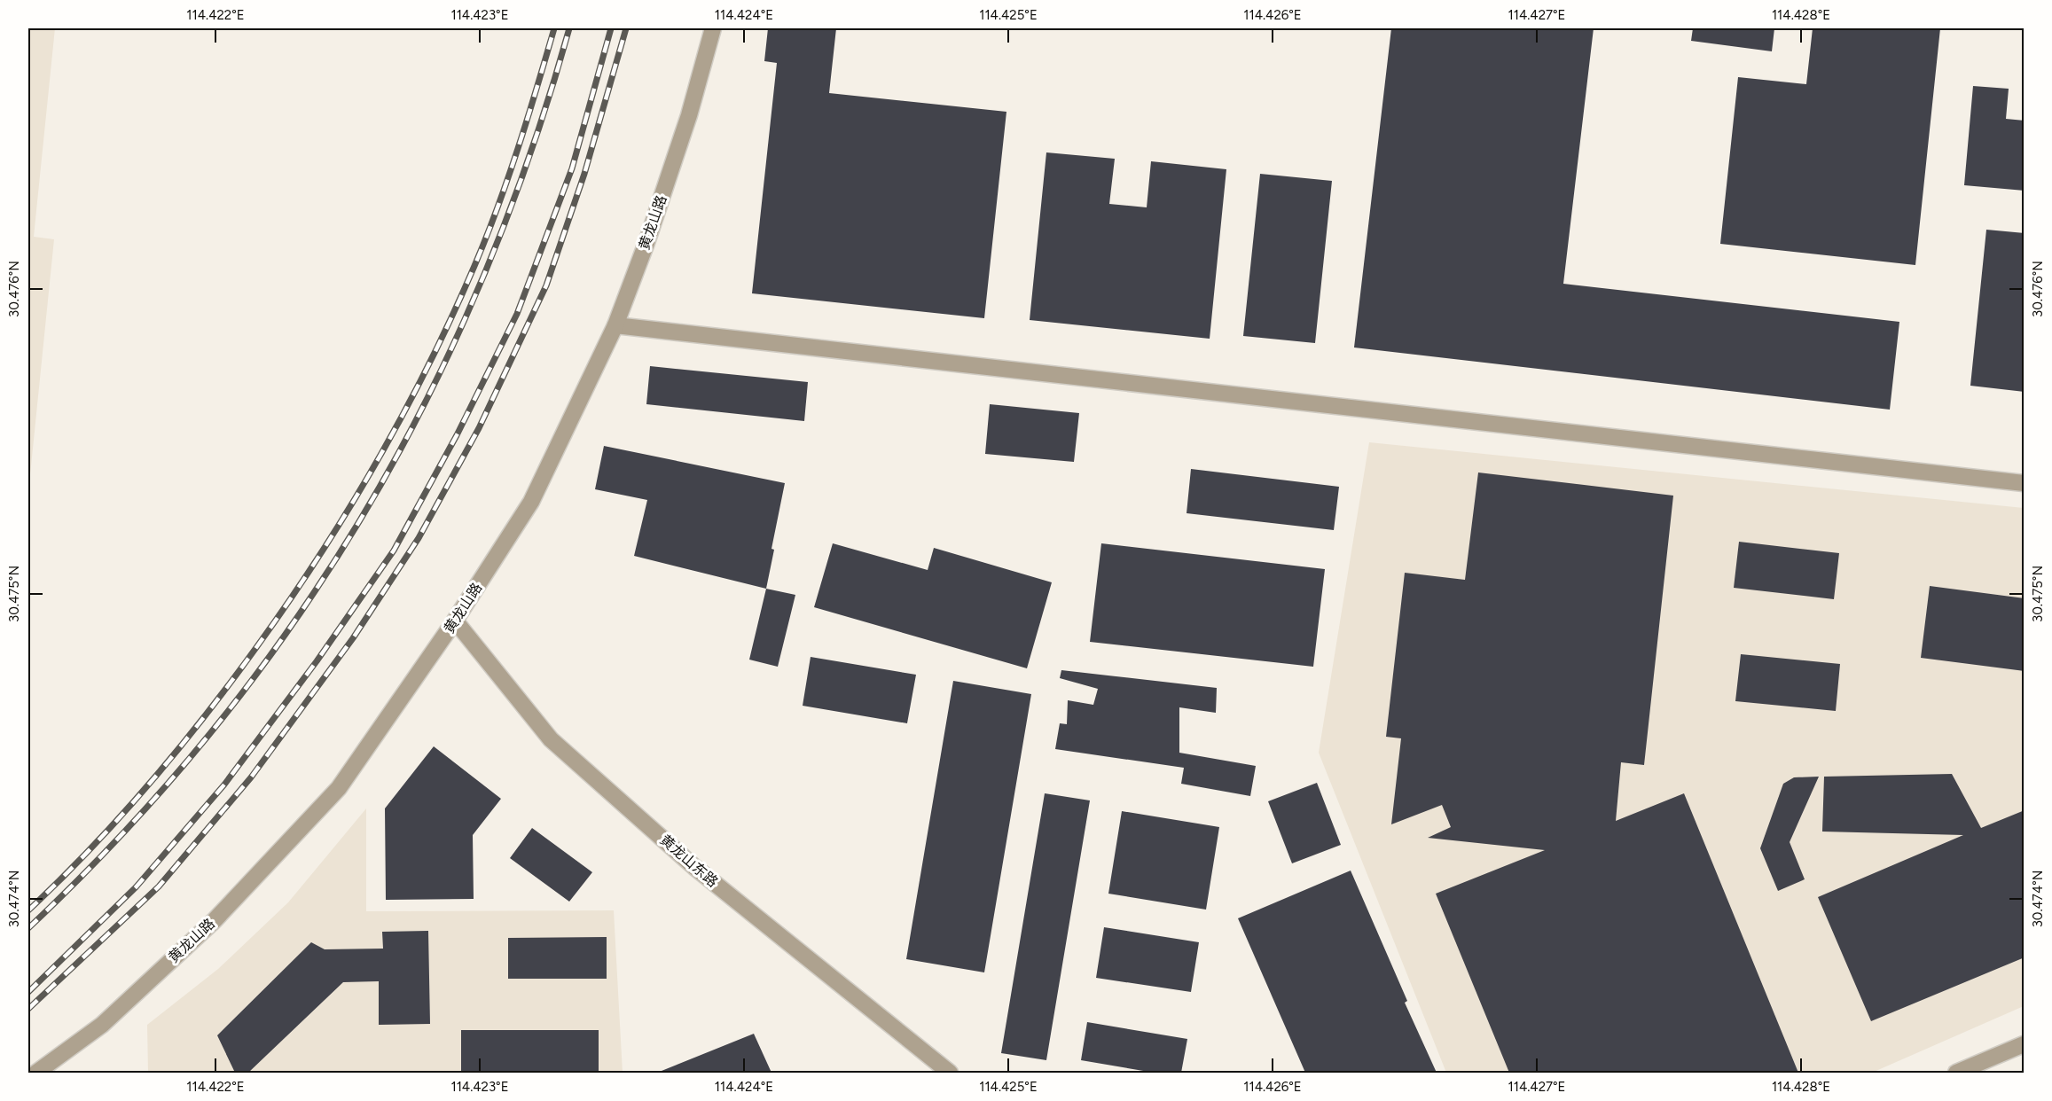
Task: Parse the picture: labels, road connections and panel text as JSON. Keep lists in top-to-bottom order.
{
  "streets": {
    "street": ["黄龙山路", "黄龙山东路"]
  },
  "crossings": [
    ["黄龙山路", "黄龙山东路"]
  ],
  "coordinates": [
    "114.422°E",
    "114.423°E",
    "114.424°E",
    "114.425°E",
    "114.426°E",
    "114.427°E",
    "114.428°E",
    "30.476°N",
    "30.475°N",
    "30.474°N"
  ]
}
